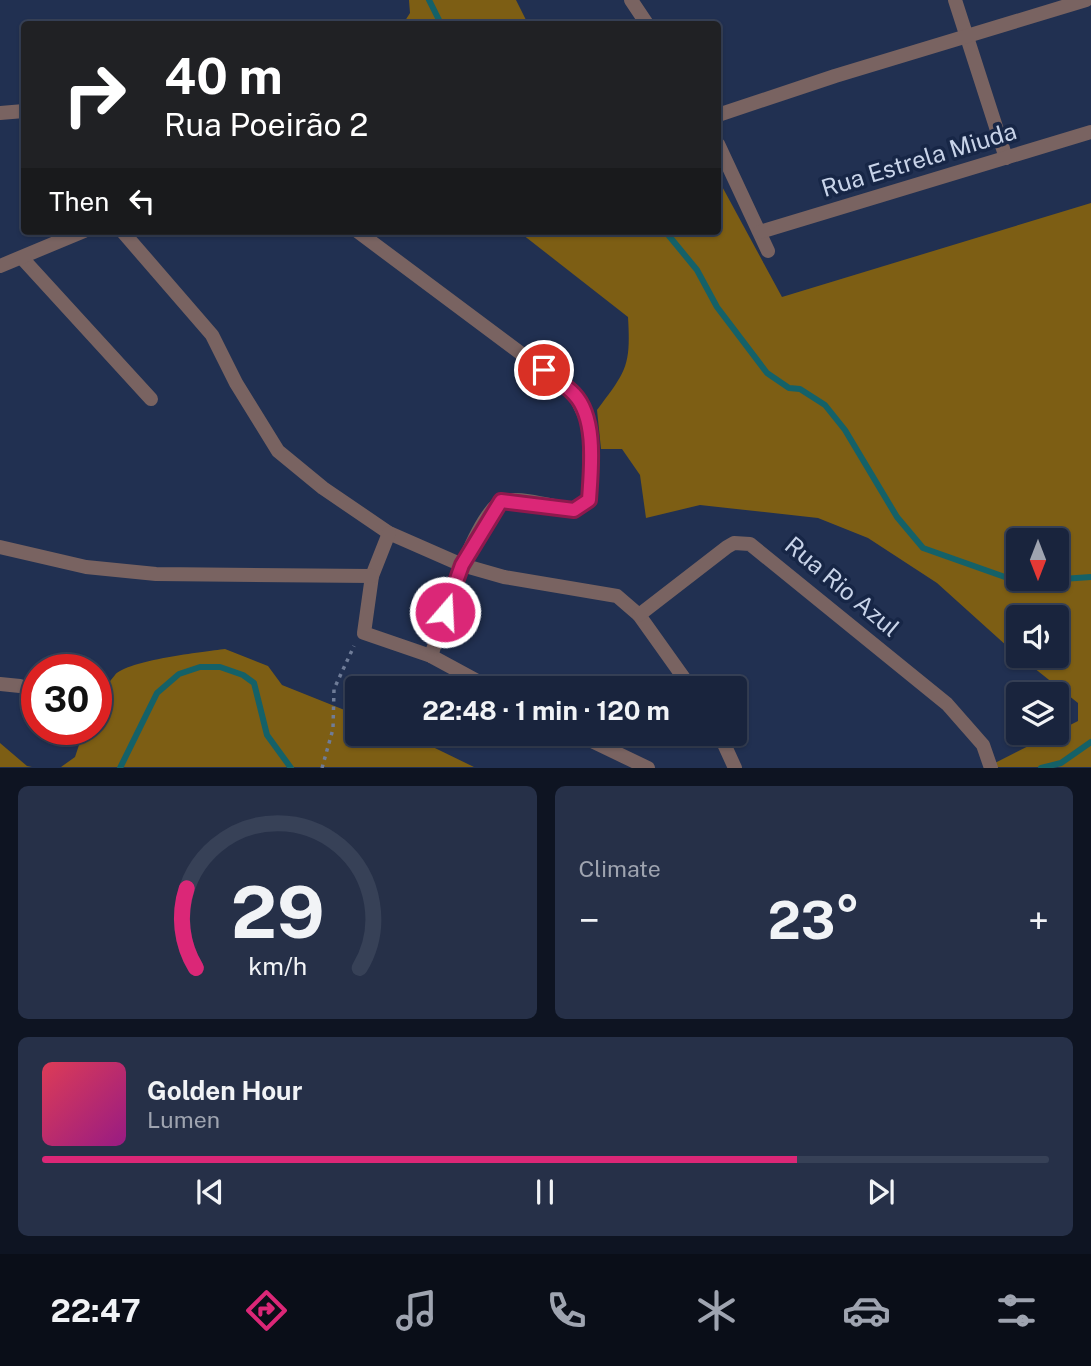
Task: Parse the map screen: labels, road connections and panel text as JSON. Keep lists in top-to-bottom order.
{
  "streets": {
    "street": ["Rua Estrela Miuda", "Rua Rio Azul"]
  },
  "north": "bottom",
  "page": {
    "turn": ["40 m", "Rua Poeirão 2"],
    "then": "Then",
    "limit": "30",
    "trip": "22:48 · 1 min · 120 m",
    "tile": "Climate",
    "heat": ["−", "23°", "+"],
    "song": ["Golden Hour", "Lumen"],
    "tabs": "22:47",
    "gauge": ["29", "km/h"]
  }
}
